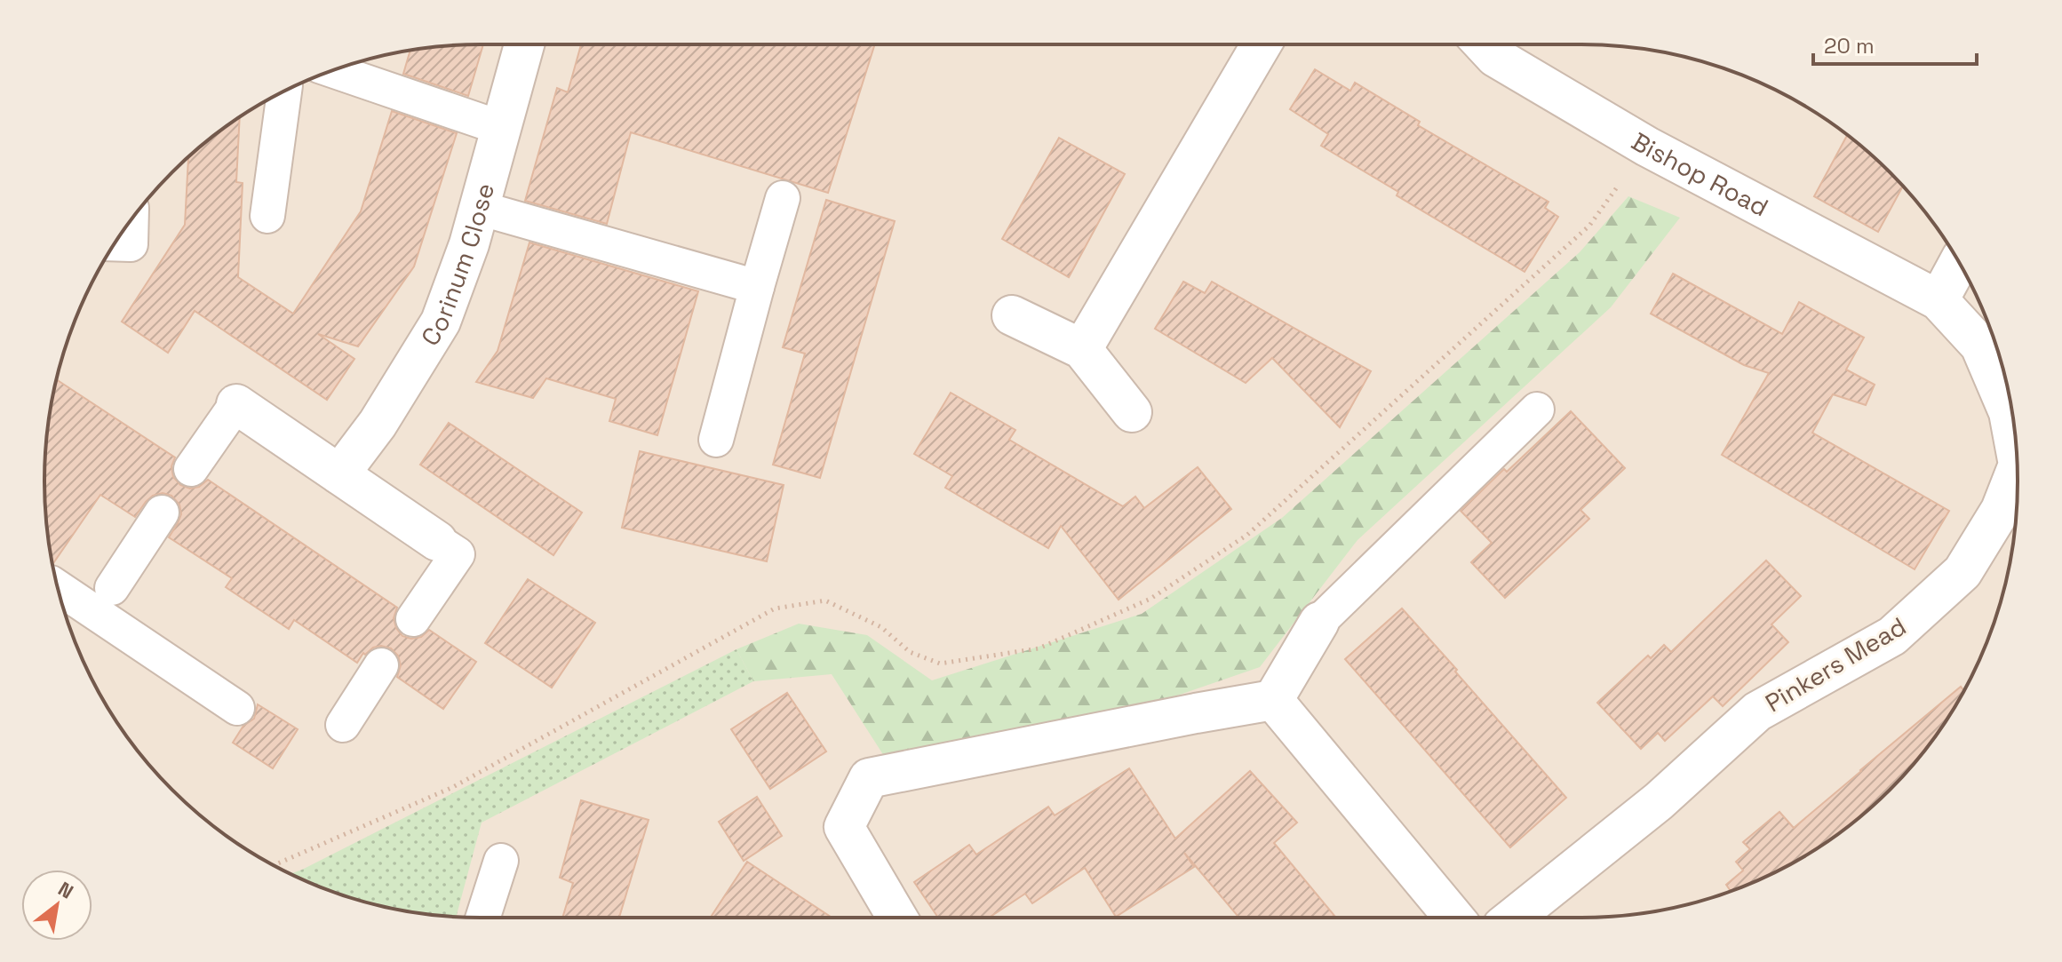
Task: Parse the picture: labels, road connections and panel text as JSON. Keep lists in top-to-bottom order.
{
  "streets": {
    "street": ["Bishop Road", "Corinum Close", "Pinkers Mead"]
  },
  "crossings": [
    ["Bishop Road", "Pinkers Mead"]
  ],
  "scale_bar": "20 m",
  "north": "top right"
}
